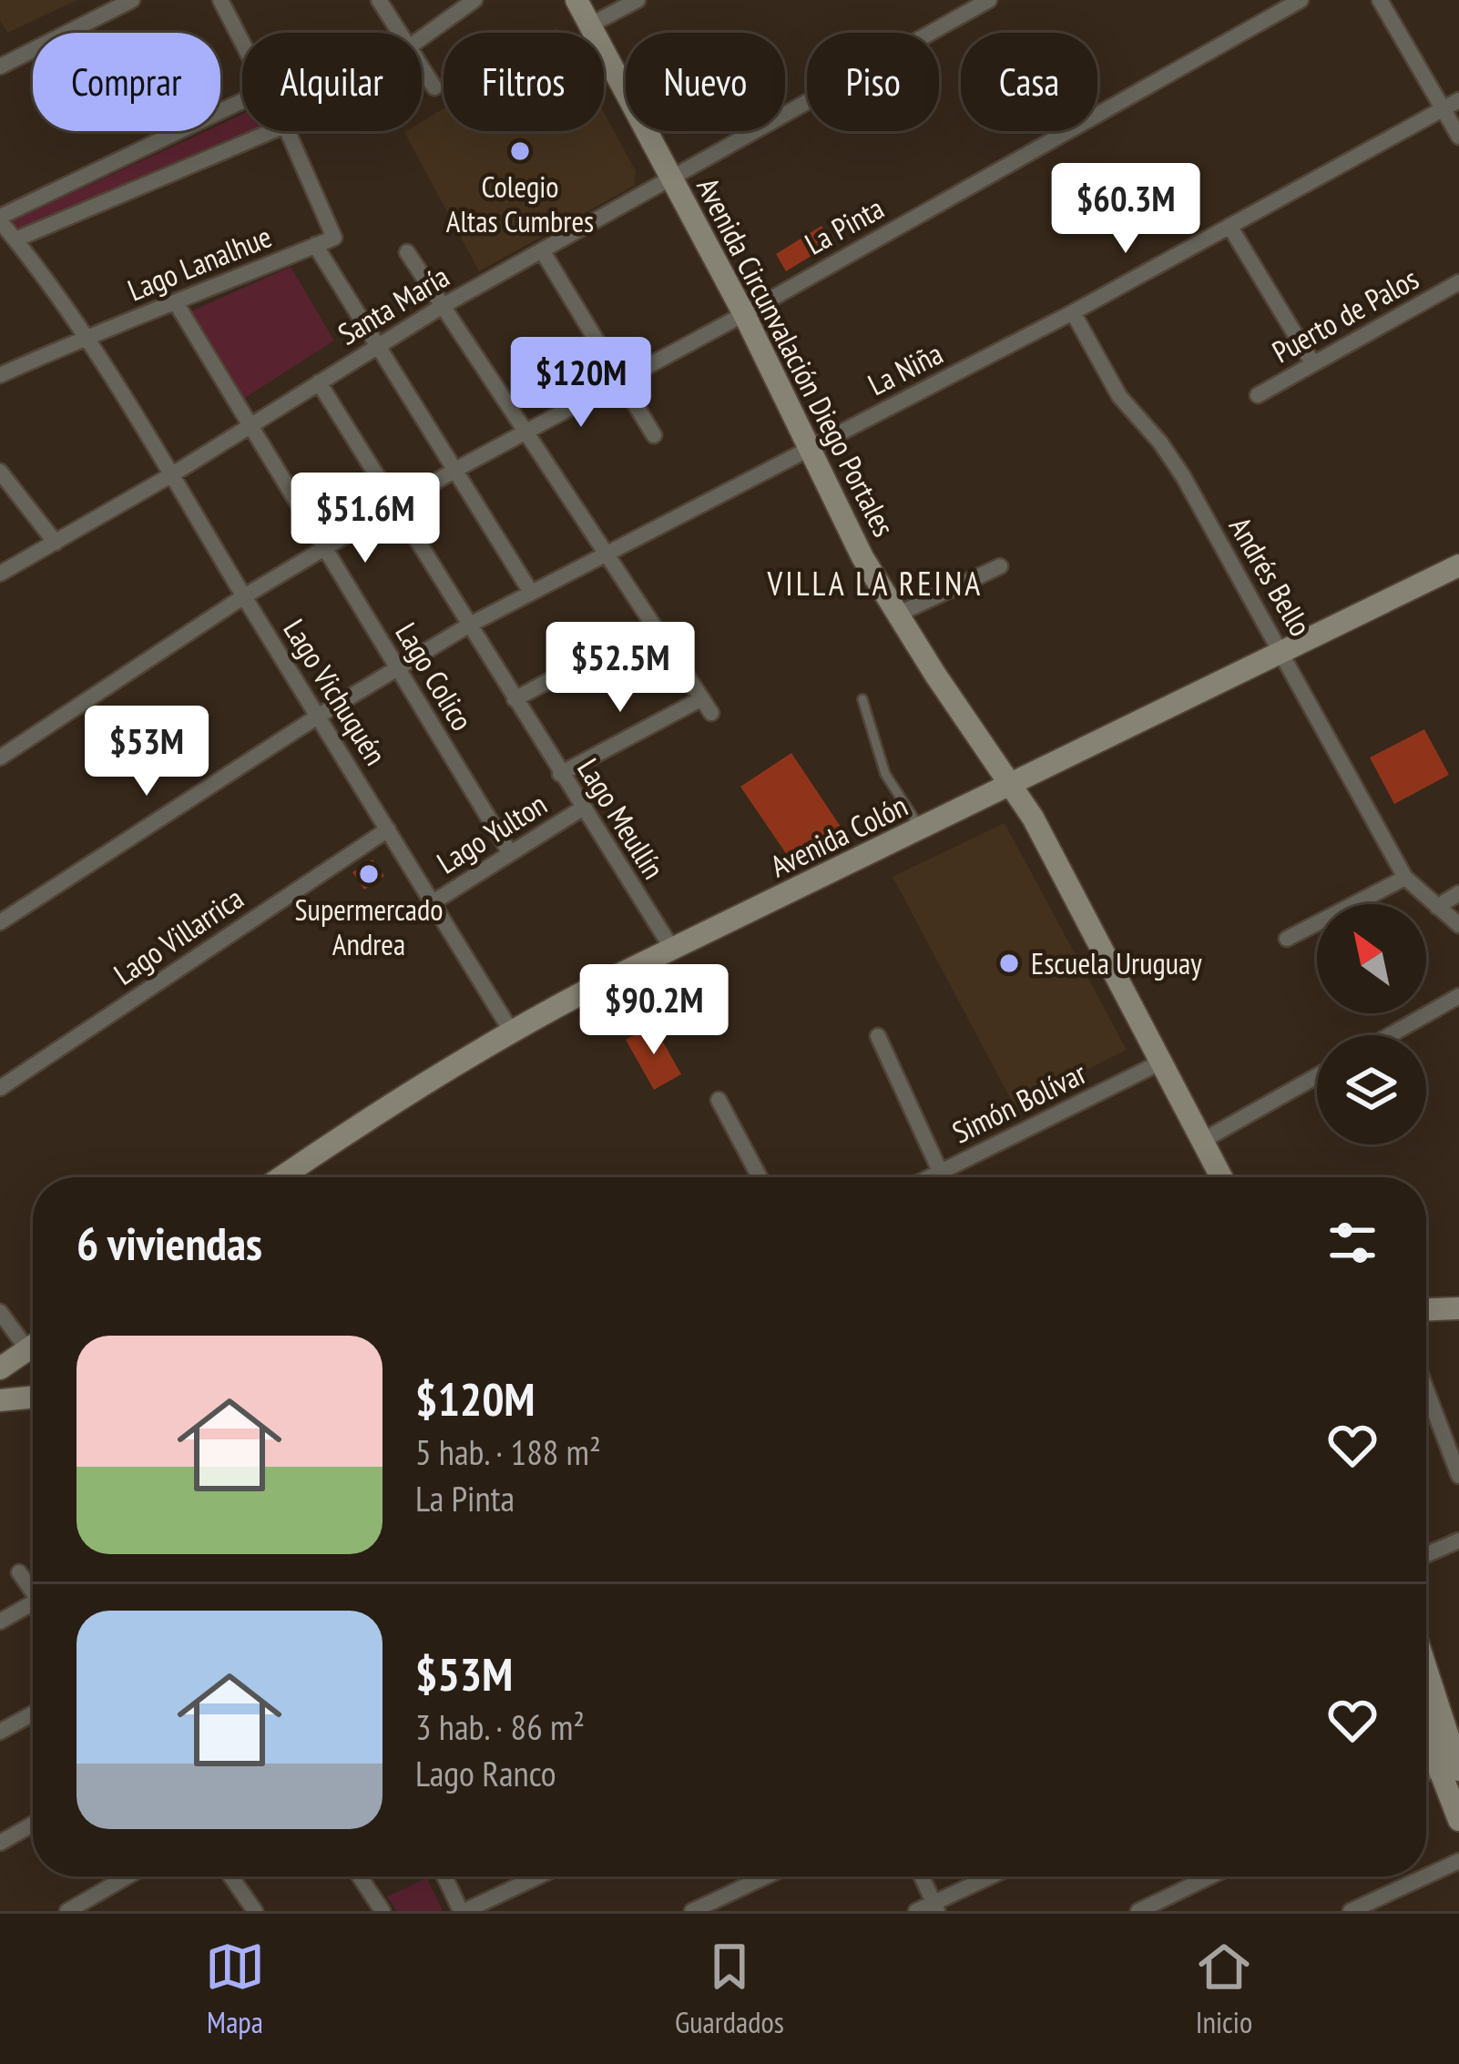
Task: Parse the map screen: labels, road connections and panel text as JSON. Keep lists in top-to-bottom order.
{
  "streets": {
    "street": [
      "La Pinta",
      "Lago Lanalhue",
      "Santa María",
      "Puerto de Palos",
      "Avenida Circunvalación Diego Portales",
      "La Niña",
      "Andrés Bello",
      "Lago Colico",
      "Lago Vichuquén",
      "Lago Meullín",
      "Lago Yulton",
      "Avenida Colón",
      "Lago Villarrica",
      "Simón Bolívar"
    ]
  },
  "crossings": [
    ["La Pinta", "Avenida Circunvalación Diego Portales"],
    ["La Pinta", "Lago Colico"],
    ["La Pinta", "Lago Vichuquén"],
    ["La Pinta", "Lago Meullín"],
    ["Lago Lanalhue", "Lago Colico"],
    ["Lago Lanalhue", "Lago Vichuquén"],
    ["Santa María", "Avenida Circunvalación Diego Portales"],
    ["Santa María", "Lago Colico"],
    ["Santa María", "Lago Vichuquén"],
    ["Santa María", "Lago Meullín"],
    ["Avenida Circunvalación Diego Portales", "La Niña"],
    ["Avenida Circunvalación Diego Portales", "Avenida Colón"],
    ["Avenida Circunvalación Diego Portales", "Simón Bolívar"],
    ["La Niña", "Andrés Bello"],
    ["La Niña", "Lago Colico"],
    ["La Niña", "Lago Vichuquén"],
    ["La Niña", "Lago Meullín"],
    ["Andrés Bello", "Avenida Colón"],
    ["Lago Colico", "Lago Yulton"],
    ["Lago Vichuquén", "Lago Yulton"],
    ["Lago Vichuquén", "Avenida Colón"],
    ["Lago Vichuquén", "Lago Villarrica"],
    ["Lago Meullín", "Lago Yulton"],
    ["Lago Meullín", "Avenida Colón"]
  ],
  "districts": ["VILLA LA REINA"],
  "places": ["Colegio Altas Cumbres", "Supermercado Andrea", "Escuela Uruguay"],
  "north": "top left",
  "page": {
    "chip": [
      "Comprar",
      "Alquilar",
      "Filtros",
      "Nuevo",
      "Piso",
      "Casa"
    ],
    "price": [
      "$60.3M",
      "$120M",
      "$51.6M",
      "$52.5M",
      "$53M",
      "$90.2M"
    ],
    "heading": "6 viviendas",
    "list": [
      {
        "name": "$120M",
        "note": "5 hab. · 188 m² · La Pinta"
      },
      {
        "name": "$53M",
        "note": "3 hab. · 86 m² · Lago Ranco"
      }
    ],
    "tabs": ["Mapa", "Guardados", "Inicio"]
  }
}
